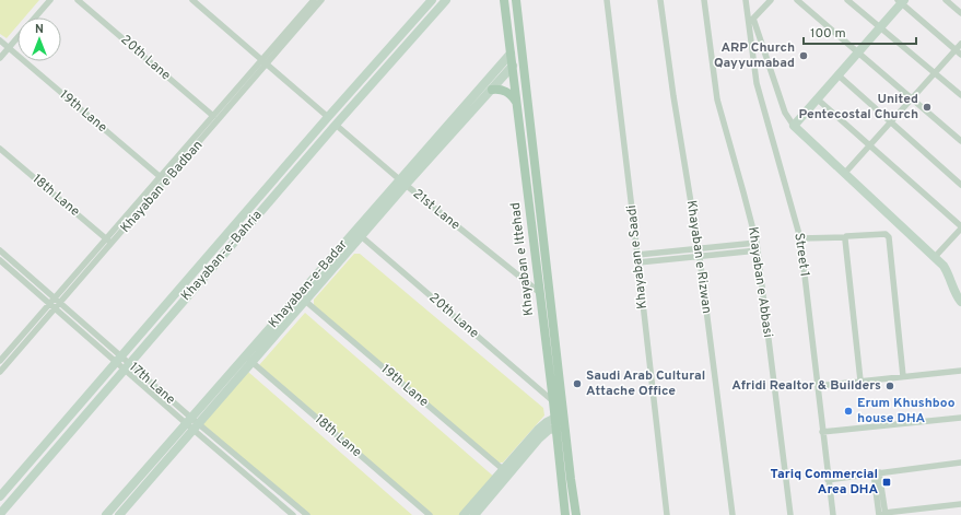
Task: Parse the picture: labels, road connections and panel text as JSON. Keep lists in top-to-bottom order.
{
  "streets": {
    "main road": ["Khayaban-e-Bahria", "Khayaban e Ittehad", "Khayaban-e-Badar"],
    "street": [
      "20th Lane",
      "19th Lane",
      "Khayaban e Badban",
      "18th Lane",
      "21st Lane",
      "Street 1",
      "Khayaban e Saadi",
      "Khayaban e Rizwan",
      "Khayaban e Abbasi",
      "17th Lane"
    ]
  },
  "crossings": [
    ["20th Lane", "Khayaban e Badban"],
    ["20th Lane", "Khayaban e Ittehad"],
    ["20th Lane", "Khayaban-e-Badar"],
    ["19th Lane", "Khayaban e Badban"],
    ["19th Lane", "Khayaban-e-Badar"],
    ["Khayaban e Badban", "18th Lane"],
    ["Khayaban e Badban", "17th Lane"],
    ["18th Lane", "Khayaban-e-Badar"],
    ["21st Lane", "Khayaban-e-Bahria"],
    ["21st Lane", "Khayaban e Ittehad"],
    ["21st Lane", "Khayaban-e-Badar"],
    ["Khayaban-e-Bahria", "17th Lane"],
    ["Khayaban e Ittehad", "Khayaban-e-Badar"],
    ["Khayaban-e-Badar", "17th Lane"]
  ],
  "places": {
    "other": [
      "ARP Church Qayyumabad",
      "United Pentecostal Church",
      "Saudi Arab Cultural Attache Office",
      "Afridi Realtor & Builders",
      "Erum Khushboo house DHA"
    ],
    "transit": ["Tariq Commercial Area DHA"]
  },
  "scale_bar": "100 m",
  "north": "top"
}
